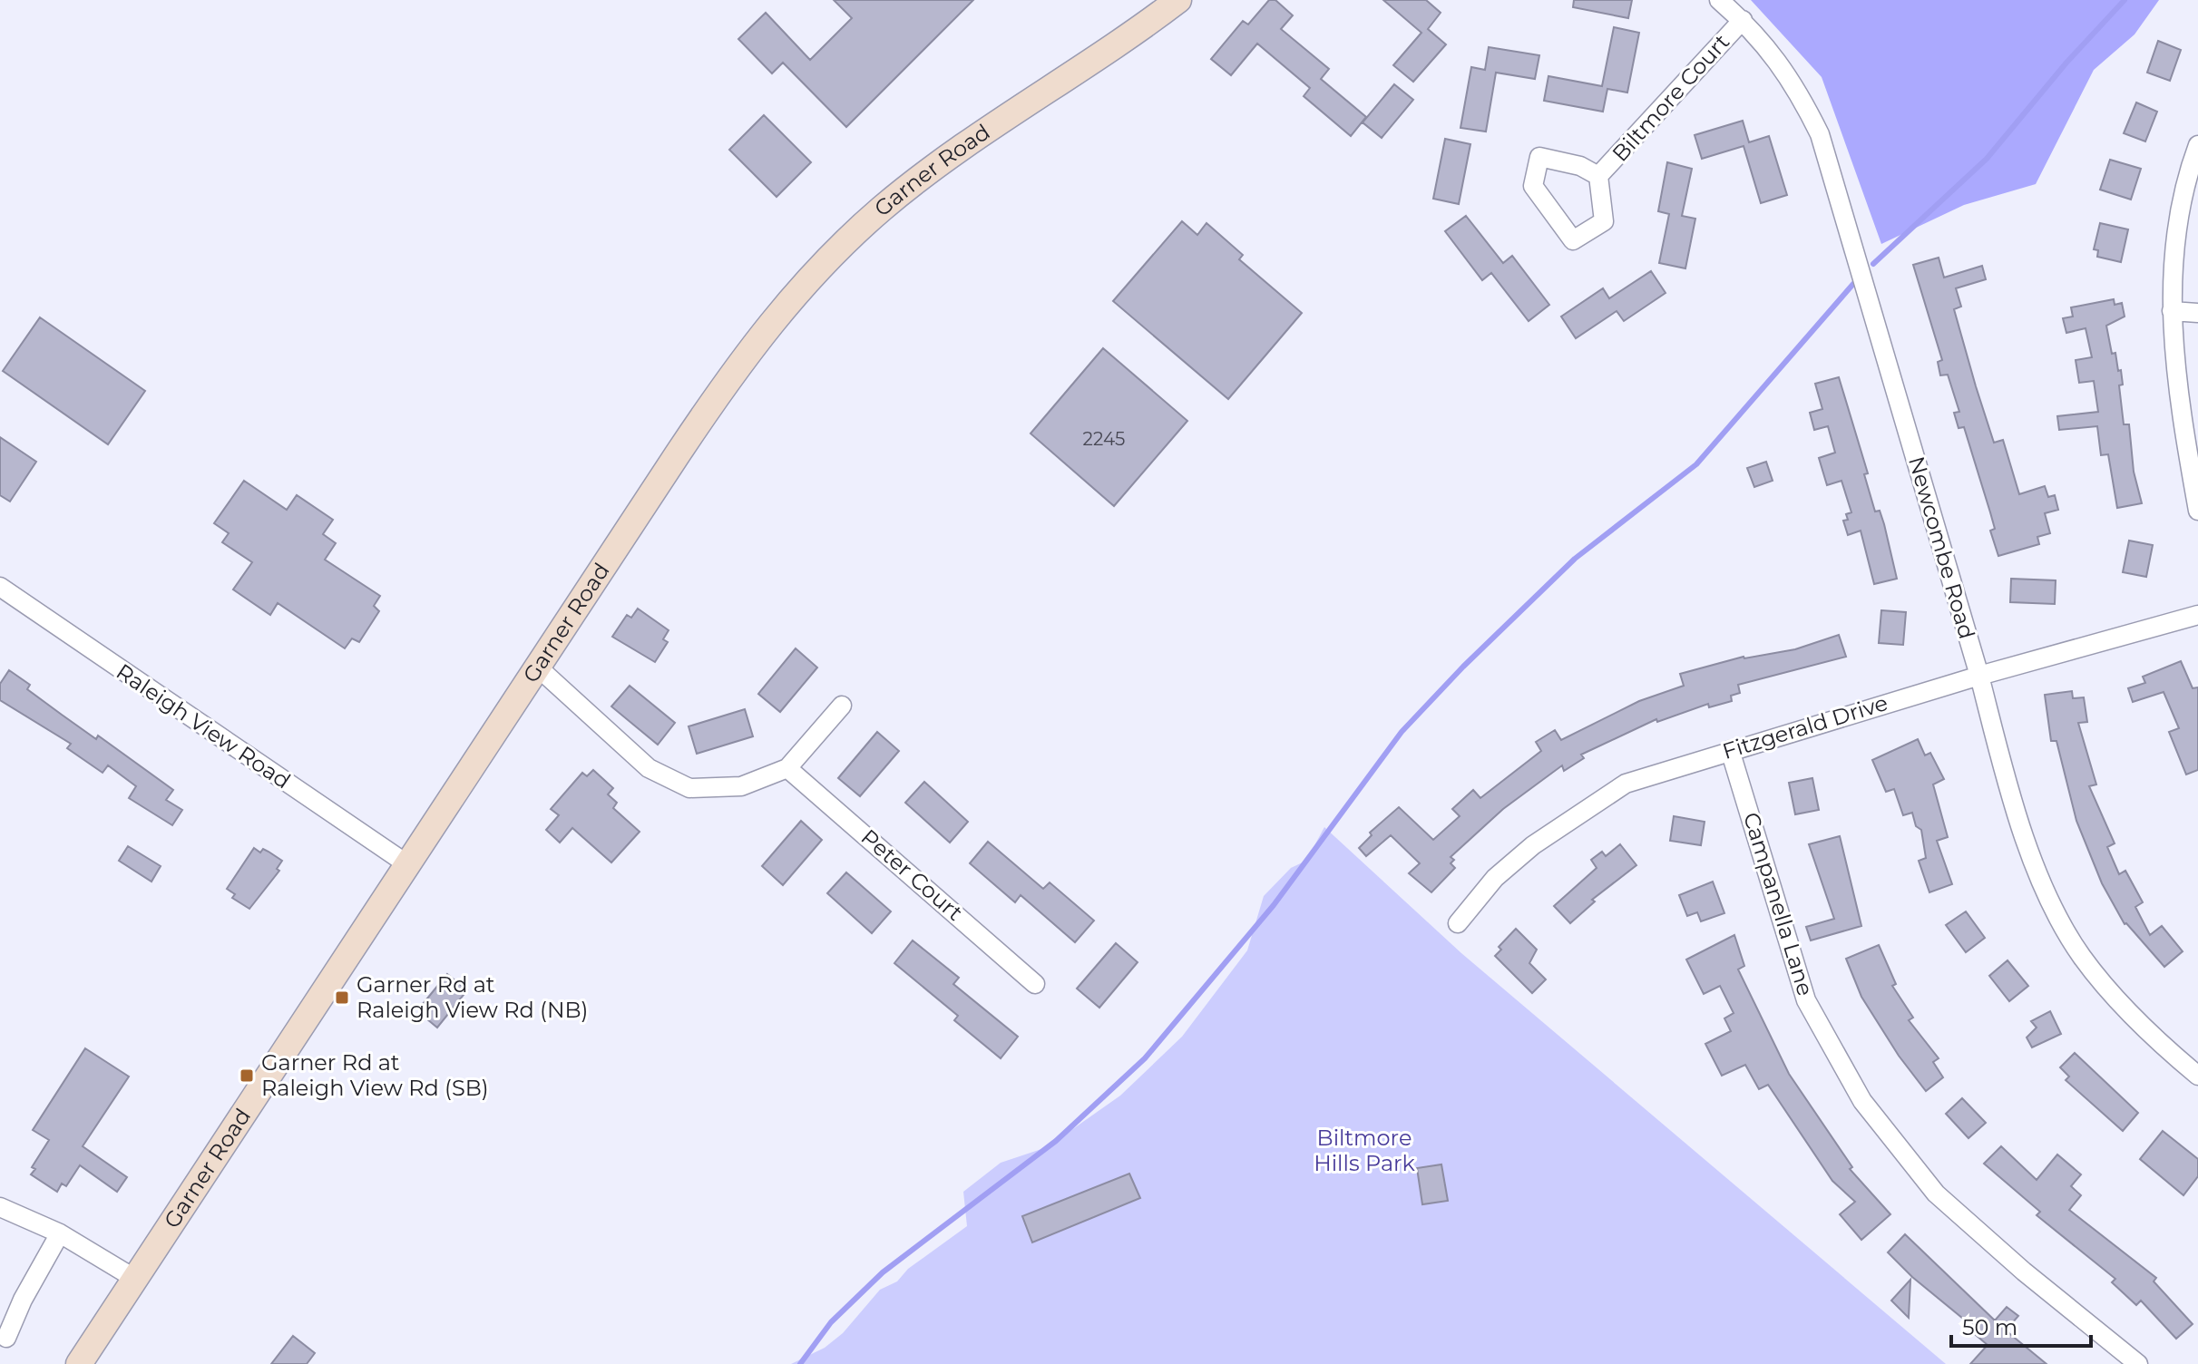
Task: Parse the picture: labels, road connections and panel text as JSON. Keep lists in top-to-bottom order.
{
  "streets": {
    "main road": ["Garner Road"],
    "street": [
      "Biltmore Court",
      "Newcombe Road",
      "Raleigh View Road",
      "Fitzgerald Drive",
      "Peter Court",
      "Campanella Lane"
    ]
  },
  "crossings": [
    ["Biltmore Court", "Newcombe Road"],
    ["Garner Road", "Raleigh View Road"],
    ["Newcombe Road", "Fitzgerald Drive"],
    ["Fitzgerald Drive", "Campanella Lane"]
  ],
  "parks": ["Biltmore Hills Park"],
  "places": {
    "transit": ["Garner Rd at Raleigh View Rd (NB)", "Garner Rd at Raleigh View Rd (SB)"]
  },
  "house_numbers": ["2245"],
  "scale_bar": "50 m"
}
